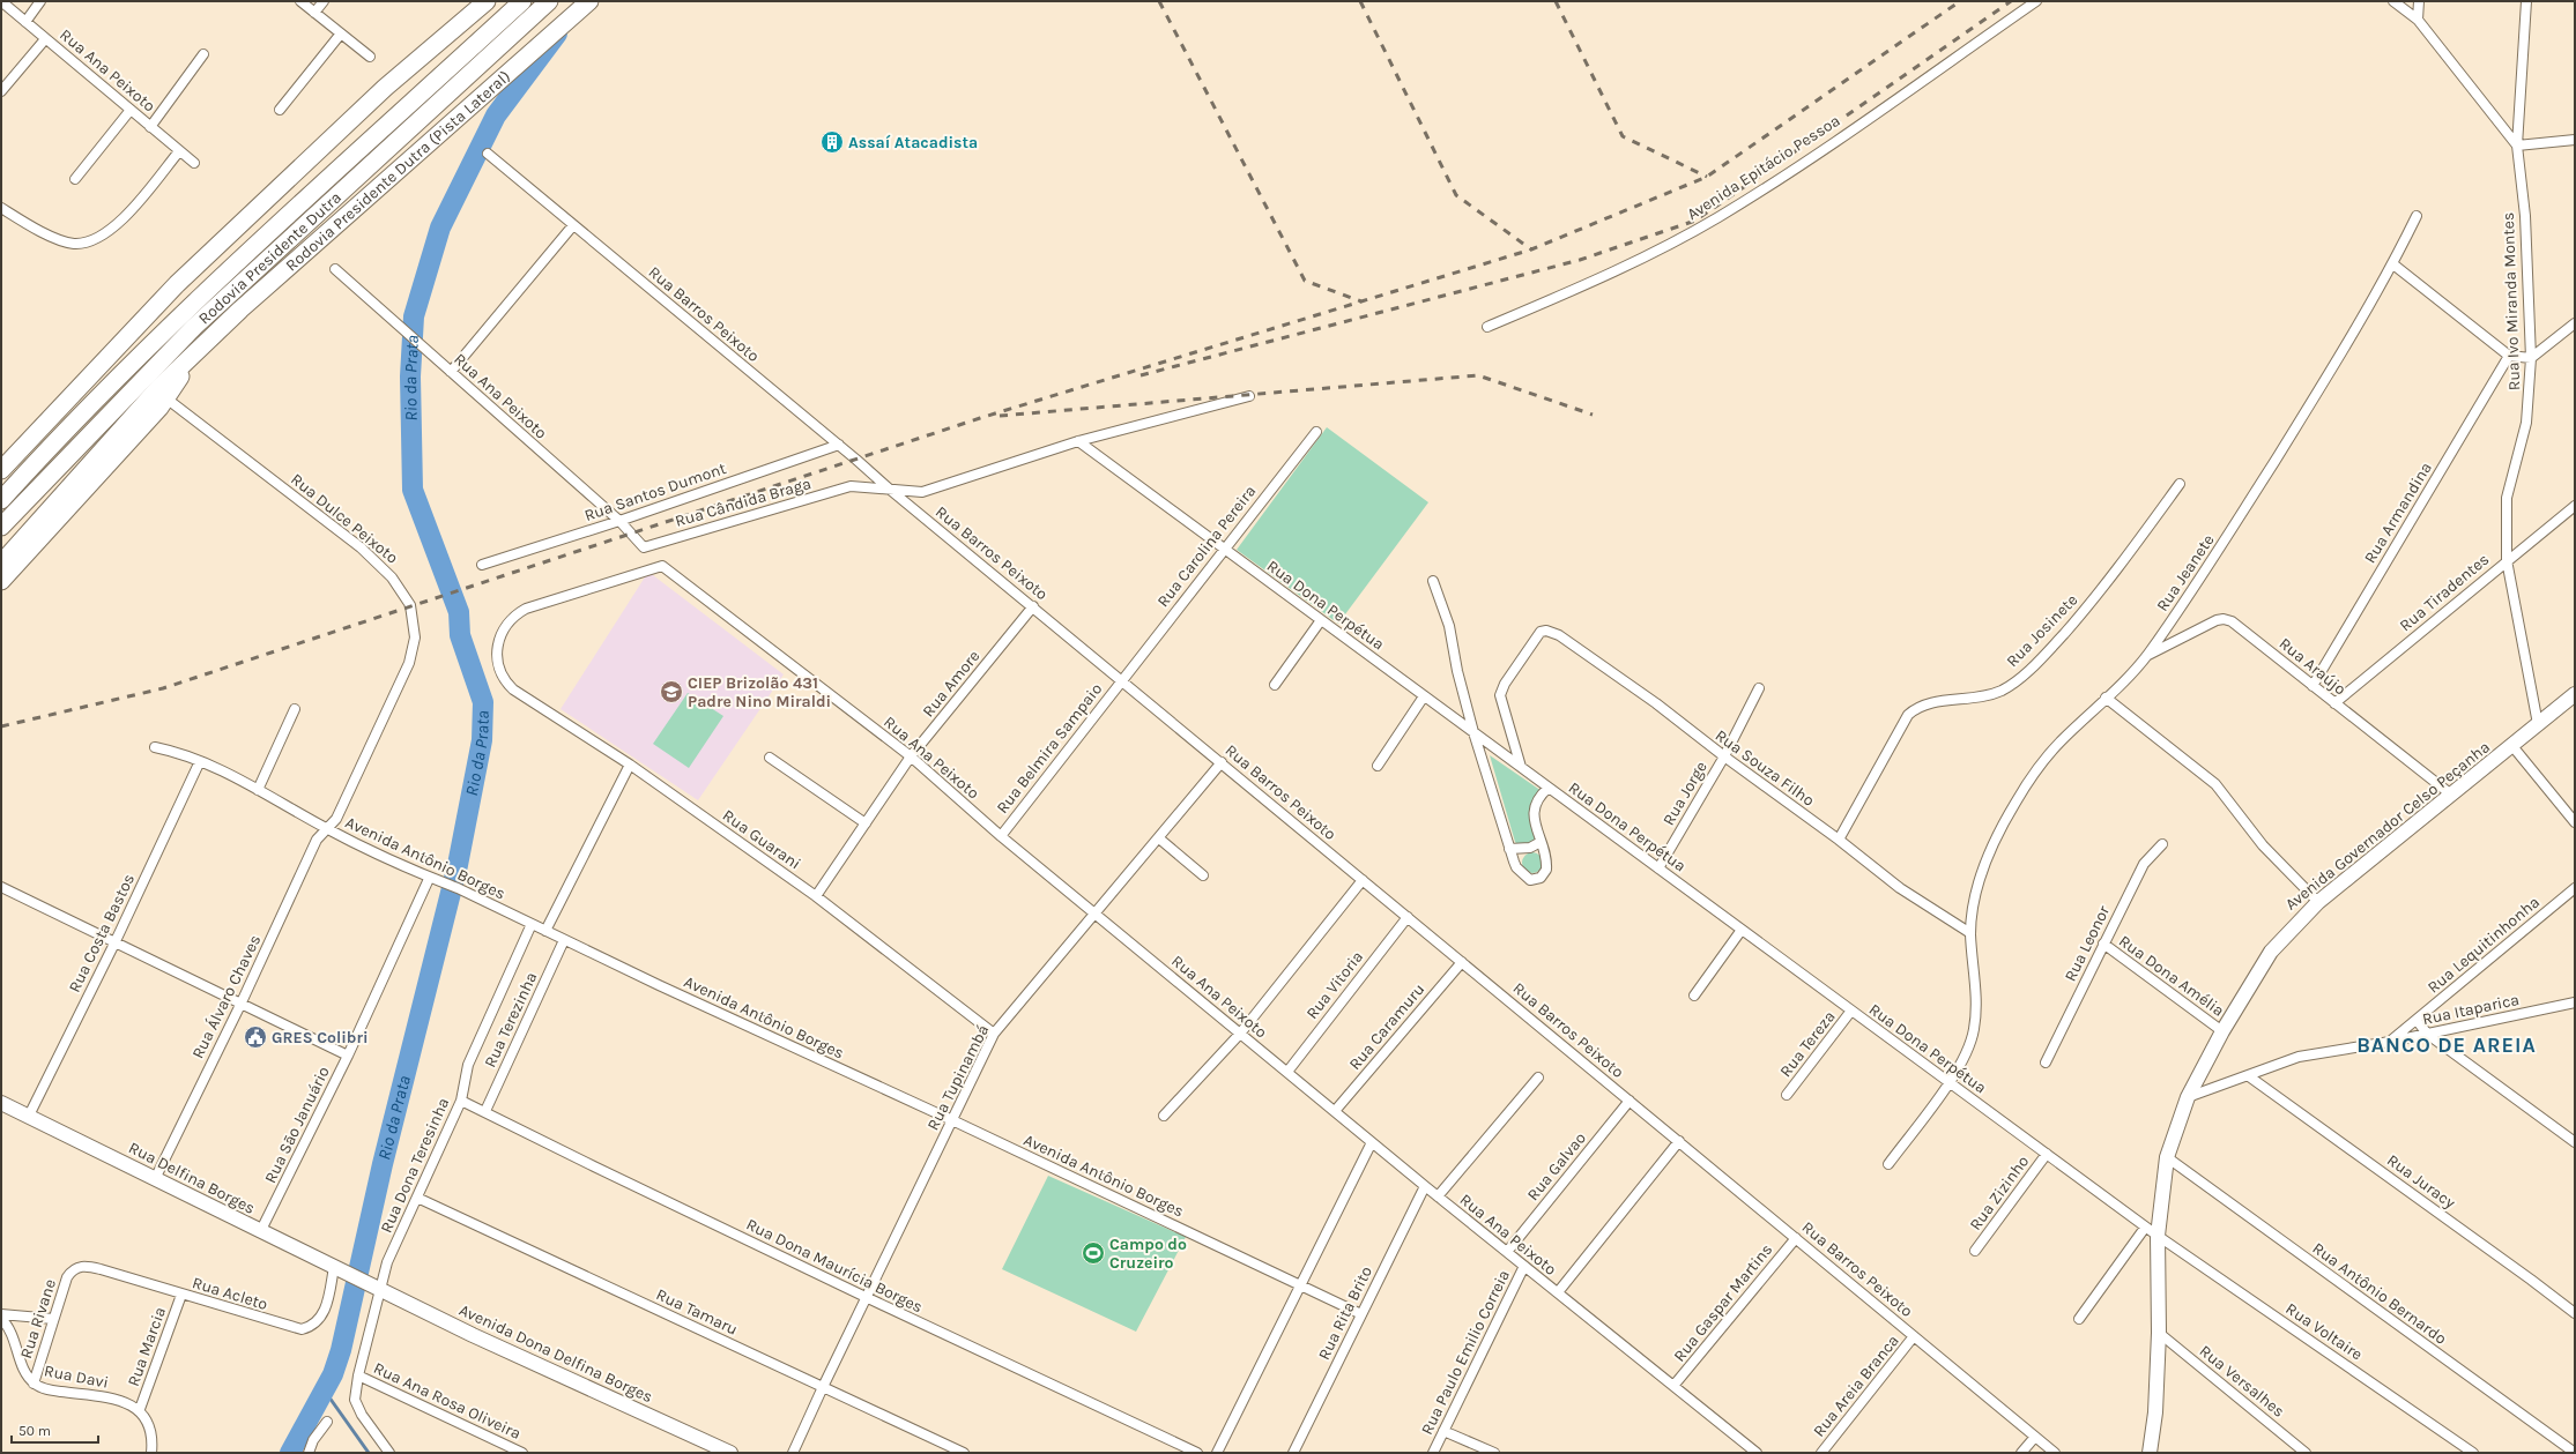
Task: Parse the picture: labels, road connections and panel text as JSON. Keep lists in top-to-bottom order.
{
  "streets": {
    "highway": ["Rodovia Presidente Dutra (Pista Lateral)", "Rodovia Presidente Dutra"],
    "main road": ["Avenida Governador Celso Peçanha", "Rua Delfina Borges", "Avenida Dona Delfina Borges"],
    "street": [
      "Rua Ana Peixoto",
      "Avenida Epitácio Pessoa",
      "Rua Ivo Miranda Montes",
      "Rua Barros Peixoto",
      "Rua Santos Dumont",
      "Rua Cândida Braga",
      "Rua Armandina",
      "Rua Dulce Peixoto",
      "Rua Carolina Pereira",
      "Rua Jeanete",
      "Rua Tiradentes",
      "Rua Dona Perpétua",
      "Rua Josinete",
      "Rua Araújo",
      "Rua Amore",
      "Rua Belmira Sampaio",
      "Rua Souza Filho",
      "Rua Jorge",
      "Rua Guarani",
      "Avenida Antônio Borges",
      "Rua Costa Bastos",
      "Rua Leonor",
      "Rua Lequitinhonha",
      "Rua Dona Amélia",
      "Rua Vitoria",
      "Rua Álvaro Chaves",
      "Rua Itaparica",
      "Rua Terezinha",
      "Rua Caramuru",
      "Rua Tereza",
      "Rua Tupinambá",
      "Rua Sāo Januário",
      "Rua Dona Teresinha",
      "Rua Galvao",
      "Rua Juracy",
      "Rua Zizinho",
      "Rua Dona Maurícia Borges",
      "Rua Acleto",
      "Rua Antônio Bernardo",
      "Rua Gaspar Martins",
      "Rua Tamaru",
      "Rua Rita Brito",
      "Rua Rivane",
      "Rua Voltaire",
      "Rua Marcia",
      "Rua Paulo Emilio Correia",
      "Rua Davi",
      "Rua Versalhes",
      "Rua Areia Branca",
      "Rua Ana Rosa Oliveira"
    ]
  },
  "crossings": [
    ["Rua Ana Peixoto", "Rua Santos Dumont"],
    ["Rua Ana Peixoto", "Rua Cândida Braga"],
    ["Rua Ana Peixoto", "Rua Amore"],
    ["Rua Ana Peixoto", "Rua Belmira Sampaio"],
    ["Rua Ana Peixoto", "Rua Guarani"],
    ["Rua Ana Peixoto", "Rua Vitoria"],
    ["Rua Ana Peixoto", "Rua Caramuru"],
    ["Rua Ana Peixoto", "Rua Tupinambá"],
    ["Rua Ana Peixoto", "Rua Galvao"],
    ["Rua Ana Peixoto", "Rua Gaspar Martins"],
    ["Rua Ana Peixoto", "Rua Rita Brito"],
    ["Rua Ana Peixoto", "Rua Paulo Emilio Correia"],
    ["Rua Ivo Miranda Montes", "Rua Tiradentes"],
    ["Rua Ivo Miranda Montes", "Avenida Governador Celso Peçanha"],
    ["Rua Barros Peixoto", "Rua Santos Dumont"],
    ["Rua Barros Peixoto", "Rua Cândida Braga"],
    ["Rua Barros Peixoto", "Rua Carolina Pereira"],
    ["Rua Barros Peixoto", "Rua Amore"],
    ["Rua Barros Peixoto", "Rua Belmira Sampaio"],
    ["Rua Barros Peixoto", "Rua Vitoria"],
    ["Rua Barros Peixoto", "Rua Caramuru"],
    ["Rua Barros Peixoto", "Rua Tupinambá"],
    ["Rua Barros Peixoto", "Rua Galvao"],
    ["Rua Barros Peixoto", "Rua Gaspar Martins"],
    ["Rua Barros Peixoto", "Rua Areia Branca"],
    ["Rua Armandina", "Rua Araújo"],
    ["Rua Dulce Peixoto", "Avenida Antônio Borges"],
    ["Rua Dulce Peixoto", "Rua Álvaro Chaves"],
    ["Rua Carolina Pereira", "Rua Dona Perpétua"],
    ["Rua Carolina Pereira", "Rua Belmira Sampaio"],
    ["Rua Jeanete", "Rua Dona Perpétua"],
    ["Rua Jeanete", "Rua Araújo"],
    ["Rua Jeanete", "Rua Souza Filho"],
    ["Rua Tiradentes", "Rua Araújo"],
    ["Rua Dona Perpétua", "Rua Souza Filho"],
    ["Rua Dona Perpétua", "Rua Jorge"],
    ["Rua Dona Perpétua", "Avenida Governador Celso Peçanha"],
    ["Rua Dona Perpétua", "Rua Tereza"],
    ["Rua Dona Perpétua", "Rua Zizinho"],
    ["Rua Dona Perpétua", "Rua Voltaire"],
    ["Rua Josinete", "Rua Souza Filho"],
    ["Rua Araújo", "Avenida Governador Celso Peçanha"],
    ["Rua Amore", "Rua Guarani"],
    ["Rua Souza Filho", "Rua Jorge"],
    ["Avenida Governador Celso Peçanha", "Rua Dona Amélia"],
    ["Avenida Governador Celso Peçanha", "Rua Itaparica"],
    ["Avenida Governador Celso Peçanha", "Rua Antônio Bernardo"],
    ["Avenida Governador Celso Peçanha", "Rua Voltaire"],
    ["Avenida Governador Celso Peçanha", "Rua Versalhes"],
    ["Rua Guarani", "Rua Tupinambá"],
    ["Avenida Antônio Borges", "Rua Costa Bastos"],
    ["Avenida Antônio Borges", "Rua Álvaro Chaves"],
    ["Avenida Antônio Borges", "Rua Terezinha"],
    ["Avenida Antônio Borges", "Rua Tupinambá"],
    ["Avenida Antônio Borges", "Rua Sāo Januário"],
    ["Avenida Antônio Borges", "Rua Dona Teresinha"],
    ["Avenida Antônio Borges", "Rua Rita Brito"],
    ["Rua Costa Bastos", "Rua Delfina Borges"],
    ["Rua Leonor", "Rua Dona Amélia"],
    ["Rua Lequitinhonha", "Rua Itaparica"],
    ["Rua Álvaro Chaves", "Rua Delfina Borges"],
    ["Rua Itaparica", "Rua Juracy"],
    ["Rua Terezinha", "Rua Dona Maurícia Borges"],
    ["Rua Tupinambá", "Rua Dona Maurícia Borges"],
    ["Rua Tupinambá", "Rua Tamaru"],
    ["Rua Sāo Januário", "Rua Delfina Borges"],
    ["Rua Dona Teresinha", "Rua Delfina Borges"],
    ["Rua Dona Teresinha", "Rua Dona Maurícia Borges"],
    ["Rua Dona Teresinha", "Rua Tamaru"],
    ["Rua Dona Teresinha", "Avenida Dona Delfina Borges"],
    ["Rua Dona Teresinha", "Rua Ana Rosa Oliveira"],
    ["Rua Delfina Borges", "Rua Acleto"],
    ["Rua Delfina Borges", "Avenida Dona Delfina Borges"],
    ["Rua Acleto", "Rua Rivane"],
    ["Rua Acleto", "Rua Marcia"],
    ["Rua Rivane", "Rua Davi"],
    ["Rua Marcia", "Rua Davi"]
  ],
  "districts": ["BANCO DE AREIA"],
  "water": ["Rio da Prata"],
  "places": {
    "building": ["Assaí Atacadista"],
    "school or university": ["CIEP Brizolão 431 Padre Nino Miraldi"],
    "public building": ["GRES Colibri"],
    "sports": ["Campo do Cruzeiro"]
  },
  "scale_bar": "50 m"
}
